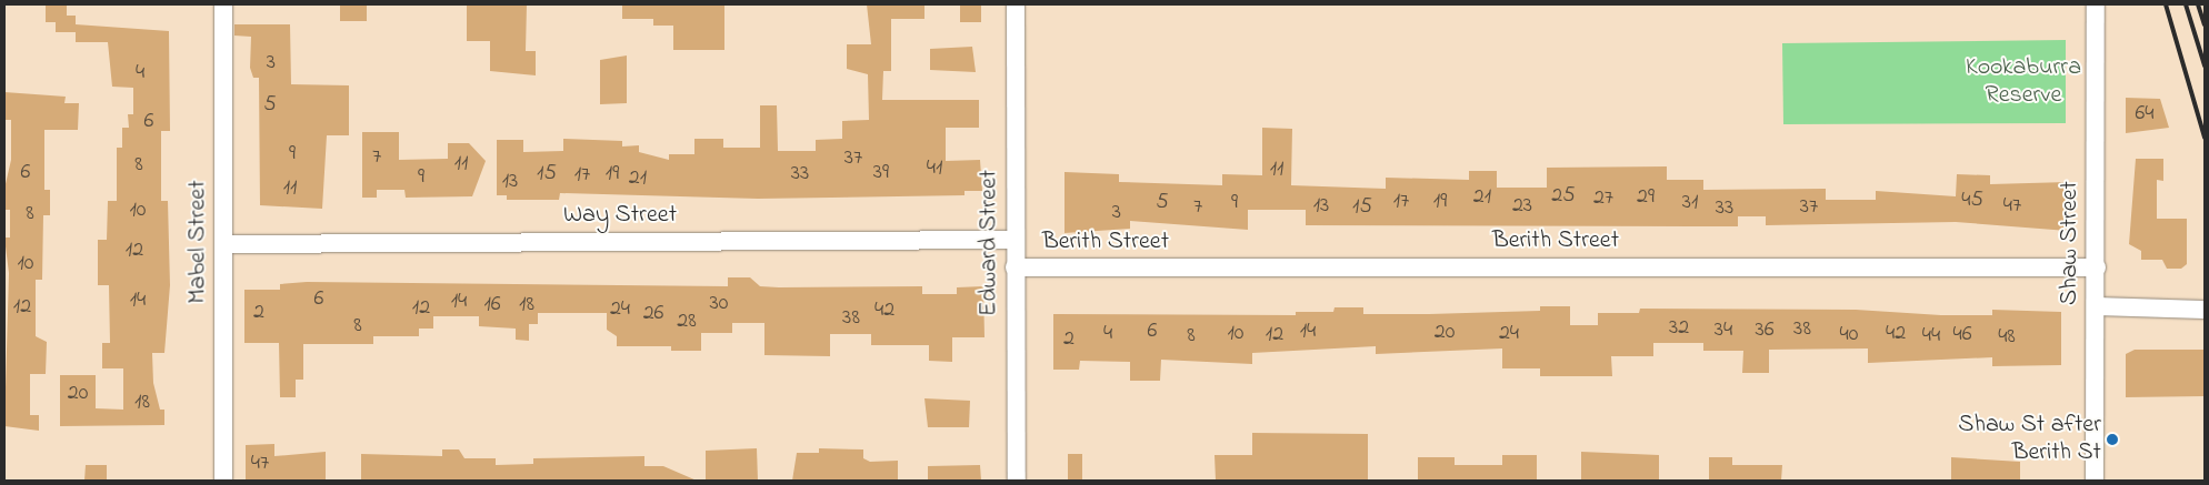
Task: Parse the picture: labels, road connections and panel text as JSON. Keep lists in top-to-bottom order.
{
  "streets": {
    "street": [
      "Way Street",
      "Mabel Street",
      "Berith Street",
      "Edward Street",
      "Shaw Street"
    ]
  },
  "crossings": [
    ["Way Street", "Mabel Street"],
    ["Way Street", "Edward Street"],
    ["Berith Street", "Edward Street"],
    ["Berith Street", "Shaw Street"]
  ],
  "parks": ["Kookaburra Reserve"],
  "places": ["Shaw St after Berith St"],
  "house_numbers": [
    "3",
    "4",
    "5",
    "64",
    "6",
    "9",
    "7",
    "37",
    "11",
    "8",
    "41",
    "11",
    "6",
    "39",
    "15",
    "19",
    "33",
    "17",
    "9",
    "21",
    "13",
    "11",
    "25",
    "21",
    "29",
    "27",
    "45",
    "17",
    "19",
    "5",
    "9",
    "31",
    "13",
    "23",
    "47",
    "7",
    "15",
    "37",
    "33",
    "10",
    "3",
    "8",
    "12",
    "10",
    "6",
    "14",
    "14",
    "30",
    "16",
    "18",
    "12",
    "12",
    "24",
    "42",
    "2",
    "26",
    "38",
    "28",
    "8",
    "32",
    "38",
    "34",
    "36",
    "6",
    "14",
    "20",
    "4",
    "10",
    "24",
    "42",
    "12",
    "40",
    "46",
    "8",
    "44",
    "48",
    "2",
    "20",
    "18",
    "47"
  ]
}
